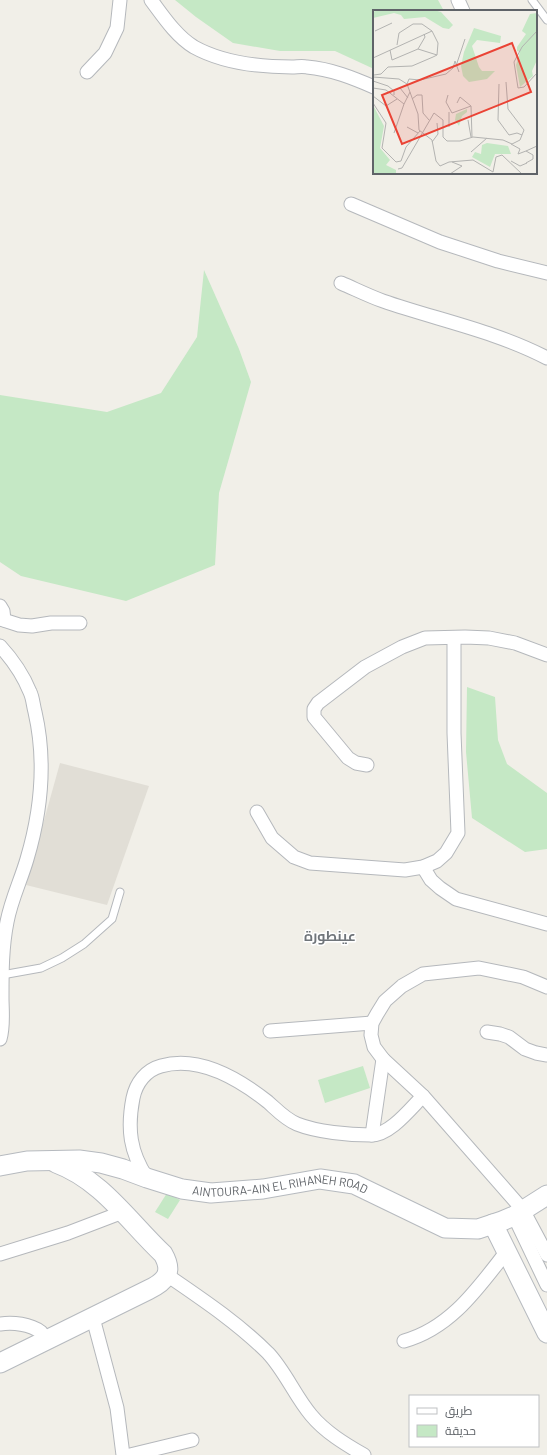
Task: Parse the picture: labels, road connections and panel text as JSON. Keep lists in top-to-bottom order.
{
  "streets": {
    "main road": ["AINTOURA-AIN EL RIHANEH ROAD"]
  },
  "districts": ["عينطورة"],
  "legend": ["طريق", "حديقة"]
}
